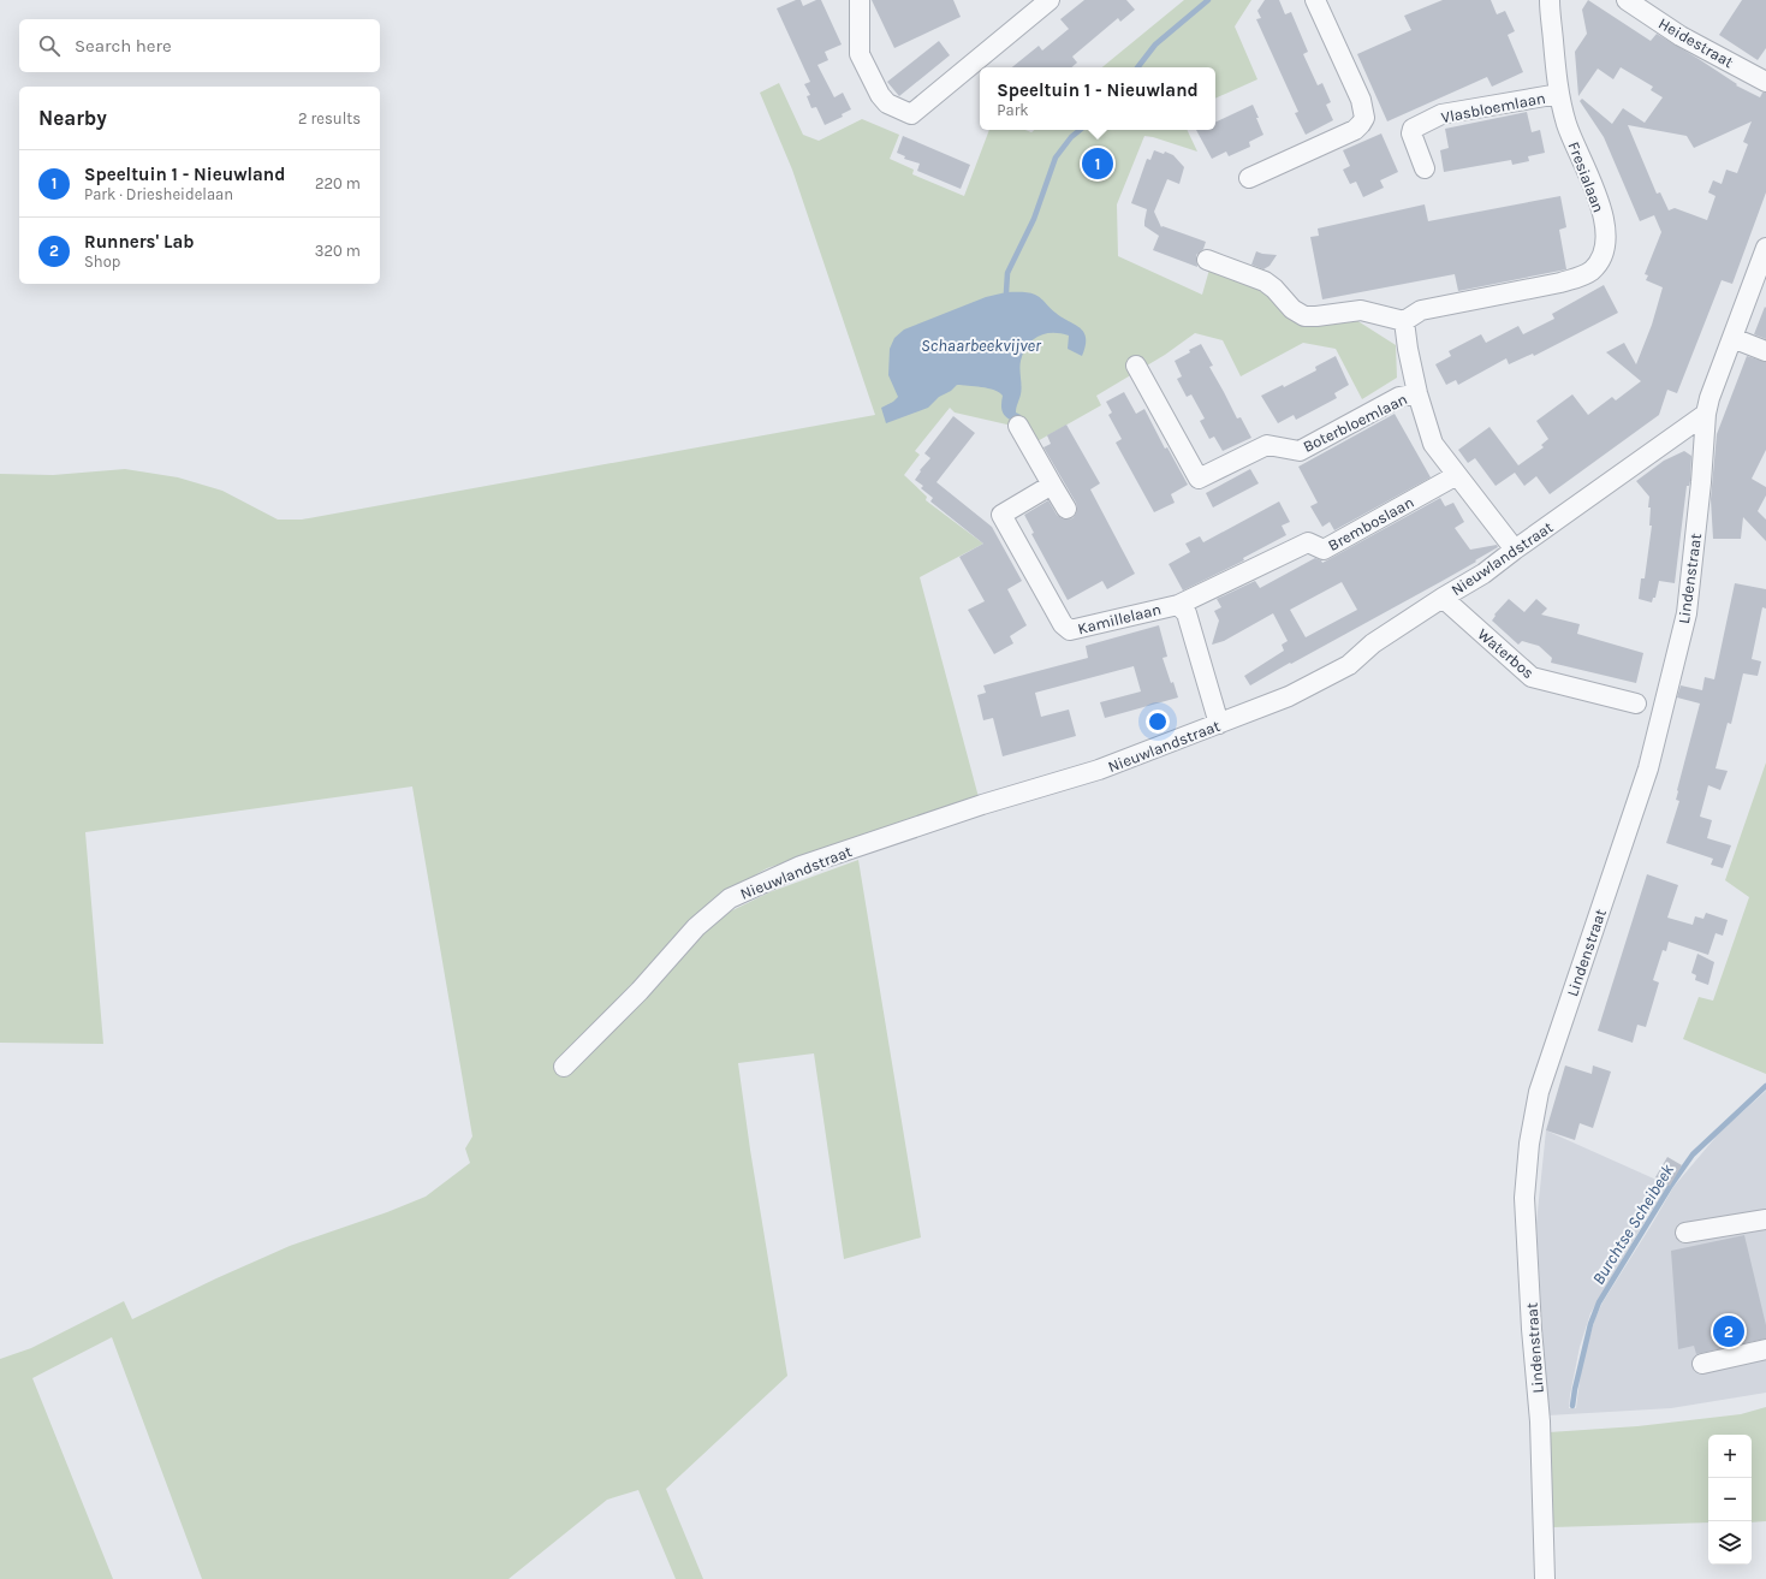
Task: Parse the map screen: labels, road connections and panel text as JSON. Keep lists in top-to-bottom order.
{
  "streets": {
    "street": [
      "Heidestraat",
      "Vlasbloemlaan",
      "Fresialaan",
      "Boterbloemlaan",
      "Bremboslaan",
      "Nieuwlandstraat",
      "Lindenstraat",
      "Kamillelaan",
      "Waterbos"
    ]
  },
  "crossings": [
    ["Vlasbloemlaan", "Fresialaan"],
    ["Bremboslaan", "Kamillelaan"],
    ["Nieuwlandstraat", "Lindenstraat"],
    ["Nieuwlandstraat", "Kamillelaan"],
    ["Nieuwlandstraat", "Waterbos"]
  ],
  "water": ["Schaarbeekvijver", "Burchtse Scheibeek"],
  "page": {
    "search": "Search here",
    "popup": ["Speeltuin 1 - Nieuwland", "Park"],
    "heading": ["Nearby", "2 results"],
    "pins": ["1", "2"],
    "list": [
      {
        "mark": "1",
        "name": "Speeltuin 1 - Nieuwland",
        "note": "Park · Driesheidelaan",
        "value": "220 m"
      },
      {
        "mark": "2",
        "name": "Runners' Lab",
        "note": "Shop",
        "value": "320 m"
      }
    ],
    "map_buttons": ["+", "−"]
  }
}
